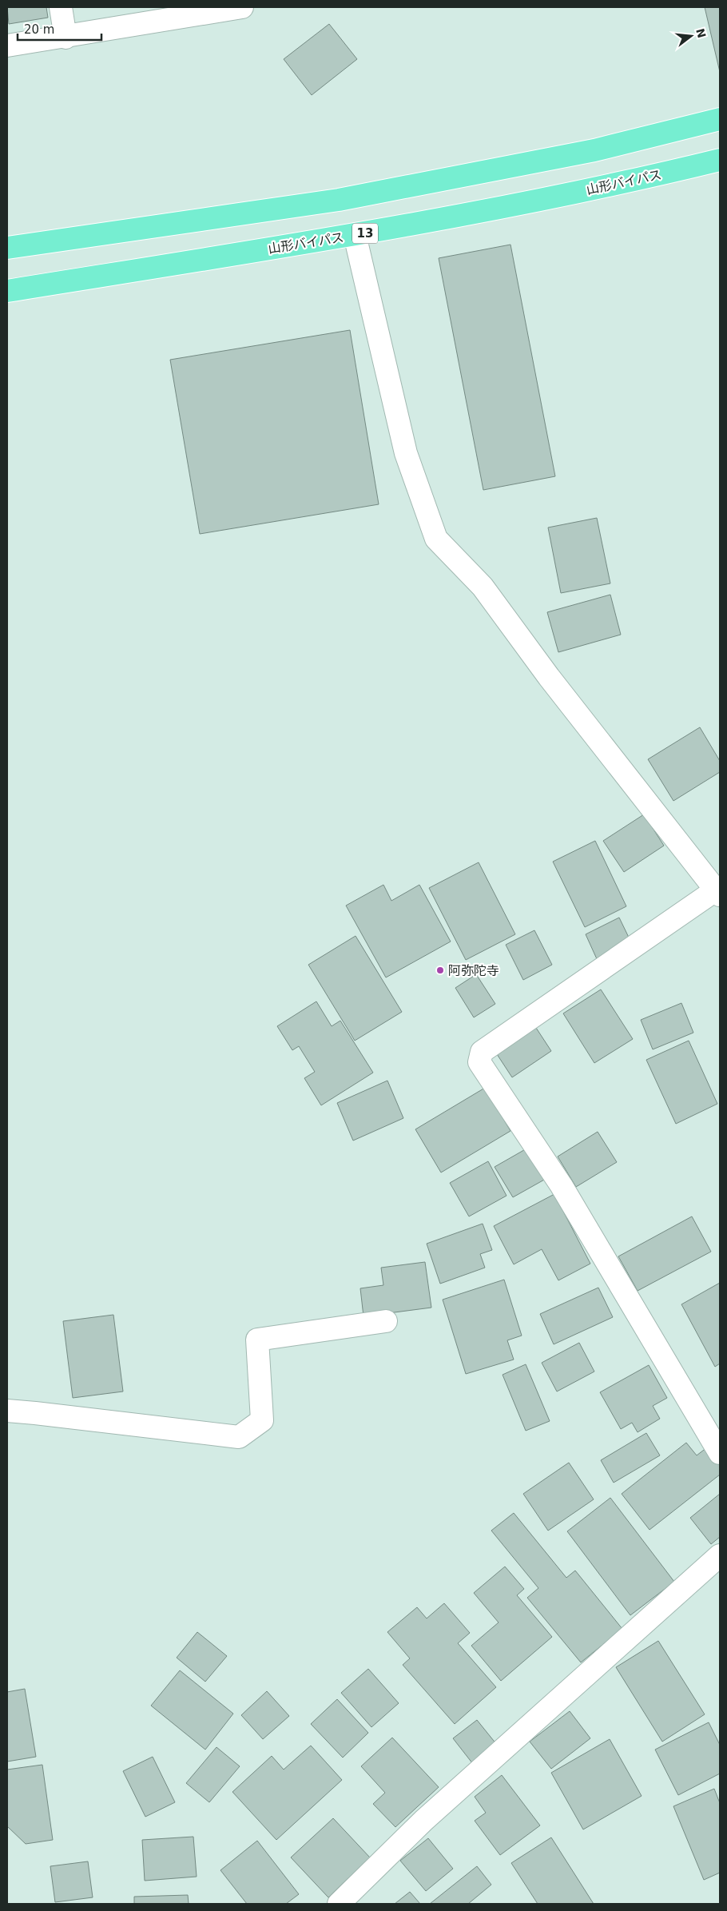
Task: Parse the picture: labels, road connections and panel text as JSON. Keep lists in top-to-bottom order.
{
  "streets": {
    "highway": ["山形バイパス", "13"]
  },
  "places": ["阿弥陀寺"],
  "scale_bar": "20 m",
  "north": "right"
}
